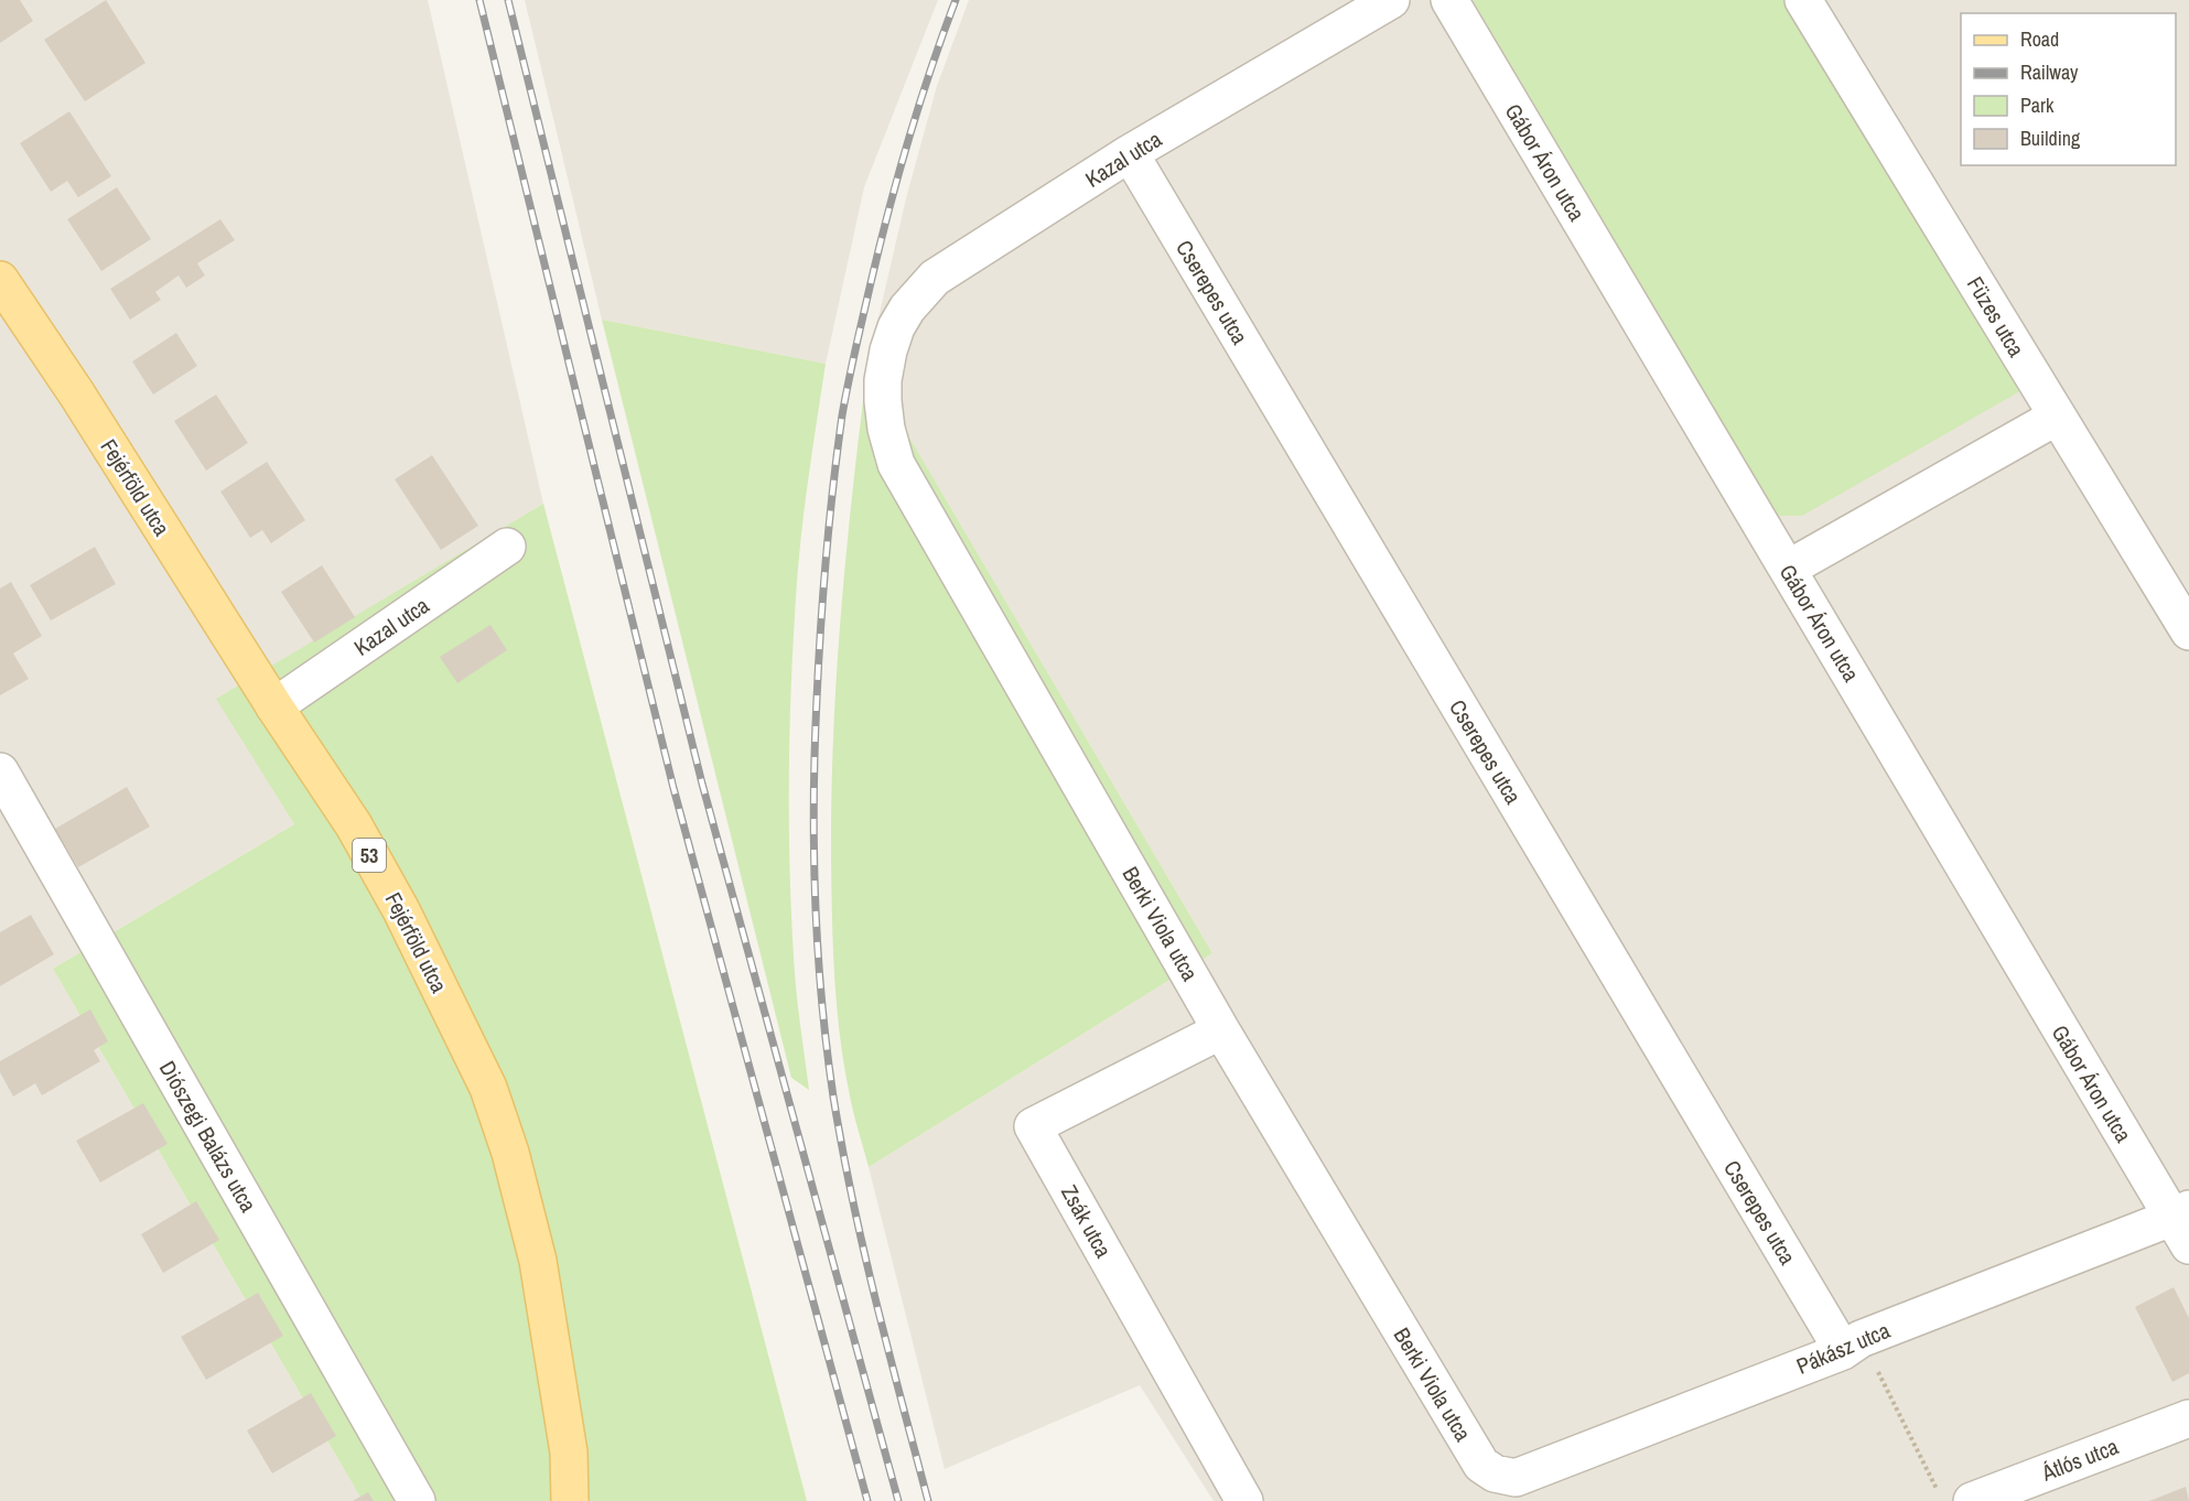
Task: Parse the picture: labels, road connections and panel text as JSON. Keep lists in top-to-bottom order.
{
  "streets": {
    "main road": ["Fejérföld utca", "53"],
    "street": [
      "Kazal utca",
      "Gábor Áron utca",
      "Cserepes utca",
      "Füzes utca",
      "Berki Viola utca",
      "Diószegi Balázs utca",
      "Zsák utca",
      "Pákász utca",
      "Átlós utca"
    ]
  },
  "crossings": [
    ["Kazal utca", "Cserepes utca"],
    ["Kazal utca", "Fejérföld utca"],
    ["Kazal utca", "Berki Viola utca"],
    ["Gábor Áron utca", "Pákász utca"],
    ["Cserepes utca", "Pákász utca"],
    ["Berki Viola utca", "Zsák utca"],
    ["Berki Viola utca", "Pákász utca"]
  ],
  "legend": [
    "Road",
    "Railway",
    "Park",
    "Building"
  ]
}
